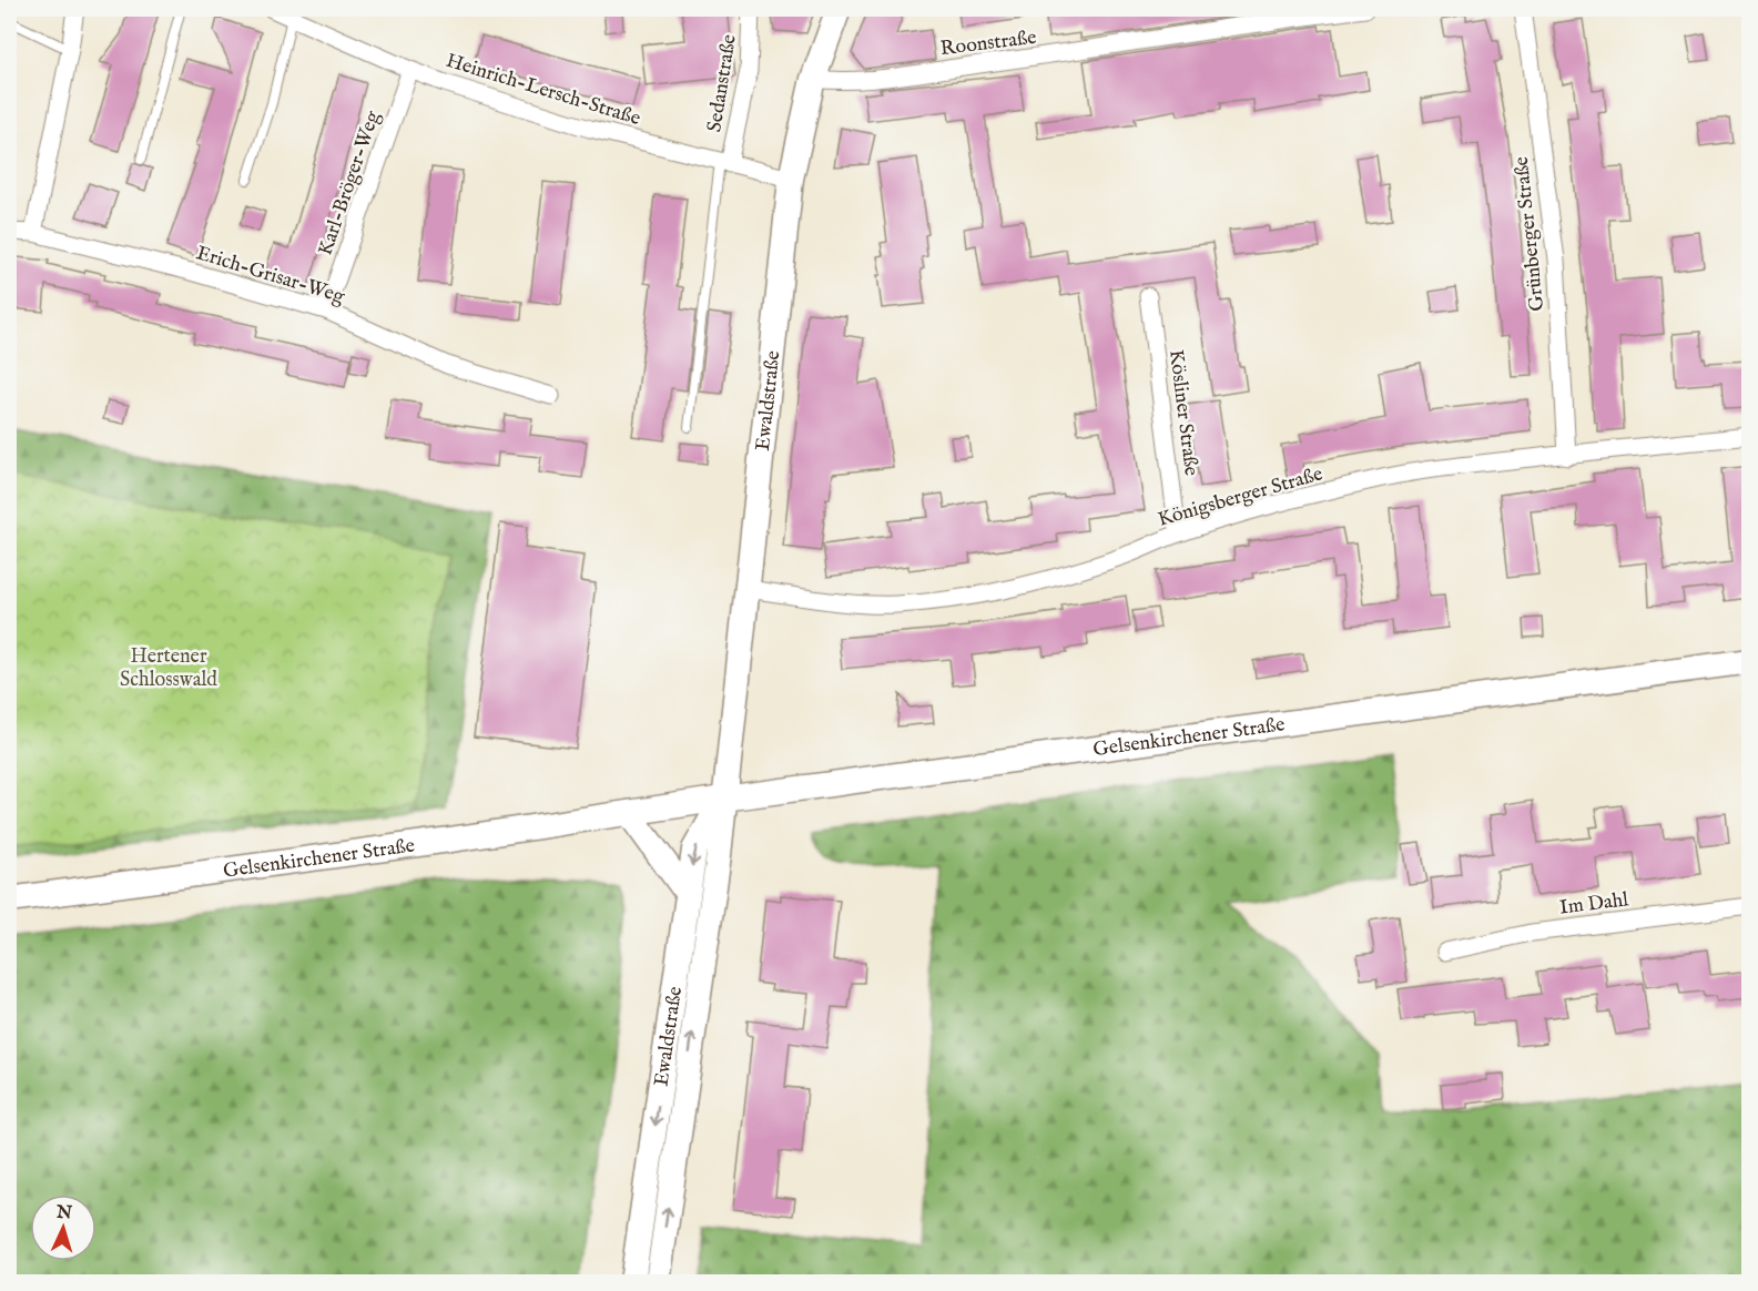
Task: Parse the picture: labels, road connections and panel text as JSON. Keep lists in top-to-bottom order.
{
  "streets": {
    "main road": ["Ewaldstraße", "Gelsenkirchener Straße"],
    "street": [
      "Roonstraße",
      "Sedanstraße",
      "Heinrich-Lersch-Straße",
      "Karl-Bröger-Weg",
      "Grünberger Straße",
      "Erich-Grisar-Weg",
      "Kösliner Straße",
      "Königsberger Straße",
      "Im Dahl"
    ]
  },
  "crossings": [
    ["Roonstraße", "Ewaldstraße"],
    ["Sedanstraße", "Heinrich-Lersch-Straße"],
    ["Heinrich-Lersch-Straße", "Karl-Bröger-Weg"],
    ["Heinrich-Lersch-Straße", "Ewaldstraße"],
    ["Karl-Bröger-Weg", "Erich-Grisar-Weg"],
    ["Grünberger Straße", "Königsberger Straße"],
    ["Ewaldstraße", "Königsberger Straße"],
    ["Ewaldstraße", "Gelsenkirchener Straße"],
    ["Kösliner Straße", "Königsberger Straße"]
  ],
  "parks": ["Hertener Schlosswald"],
  "north": "top"
}
